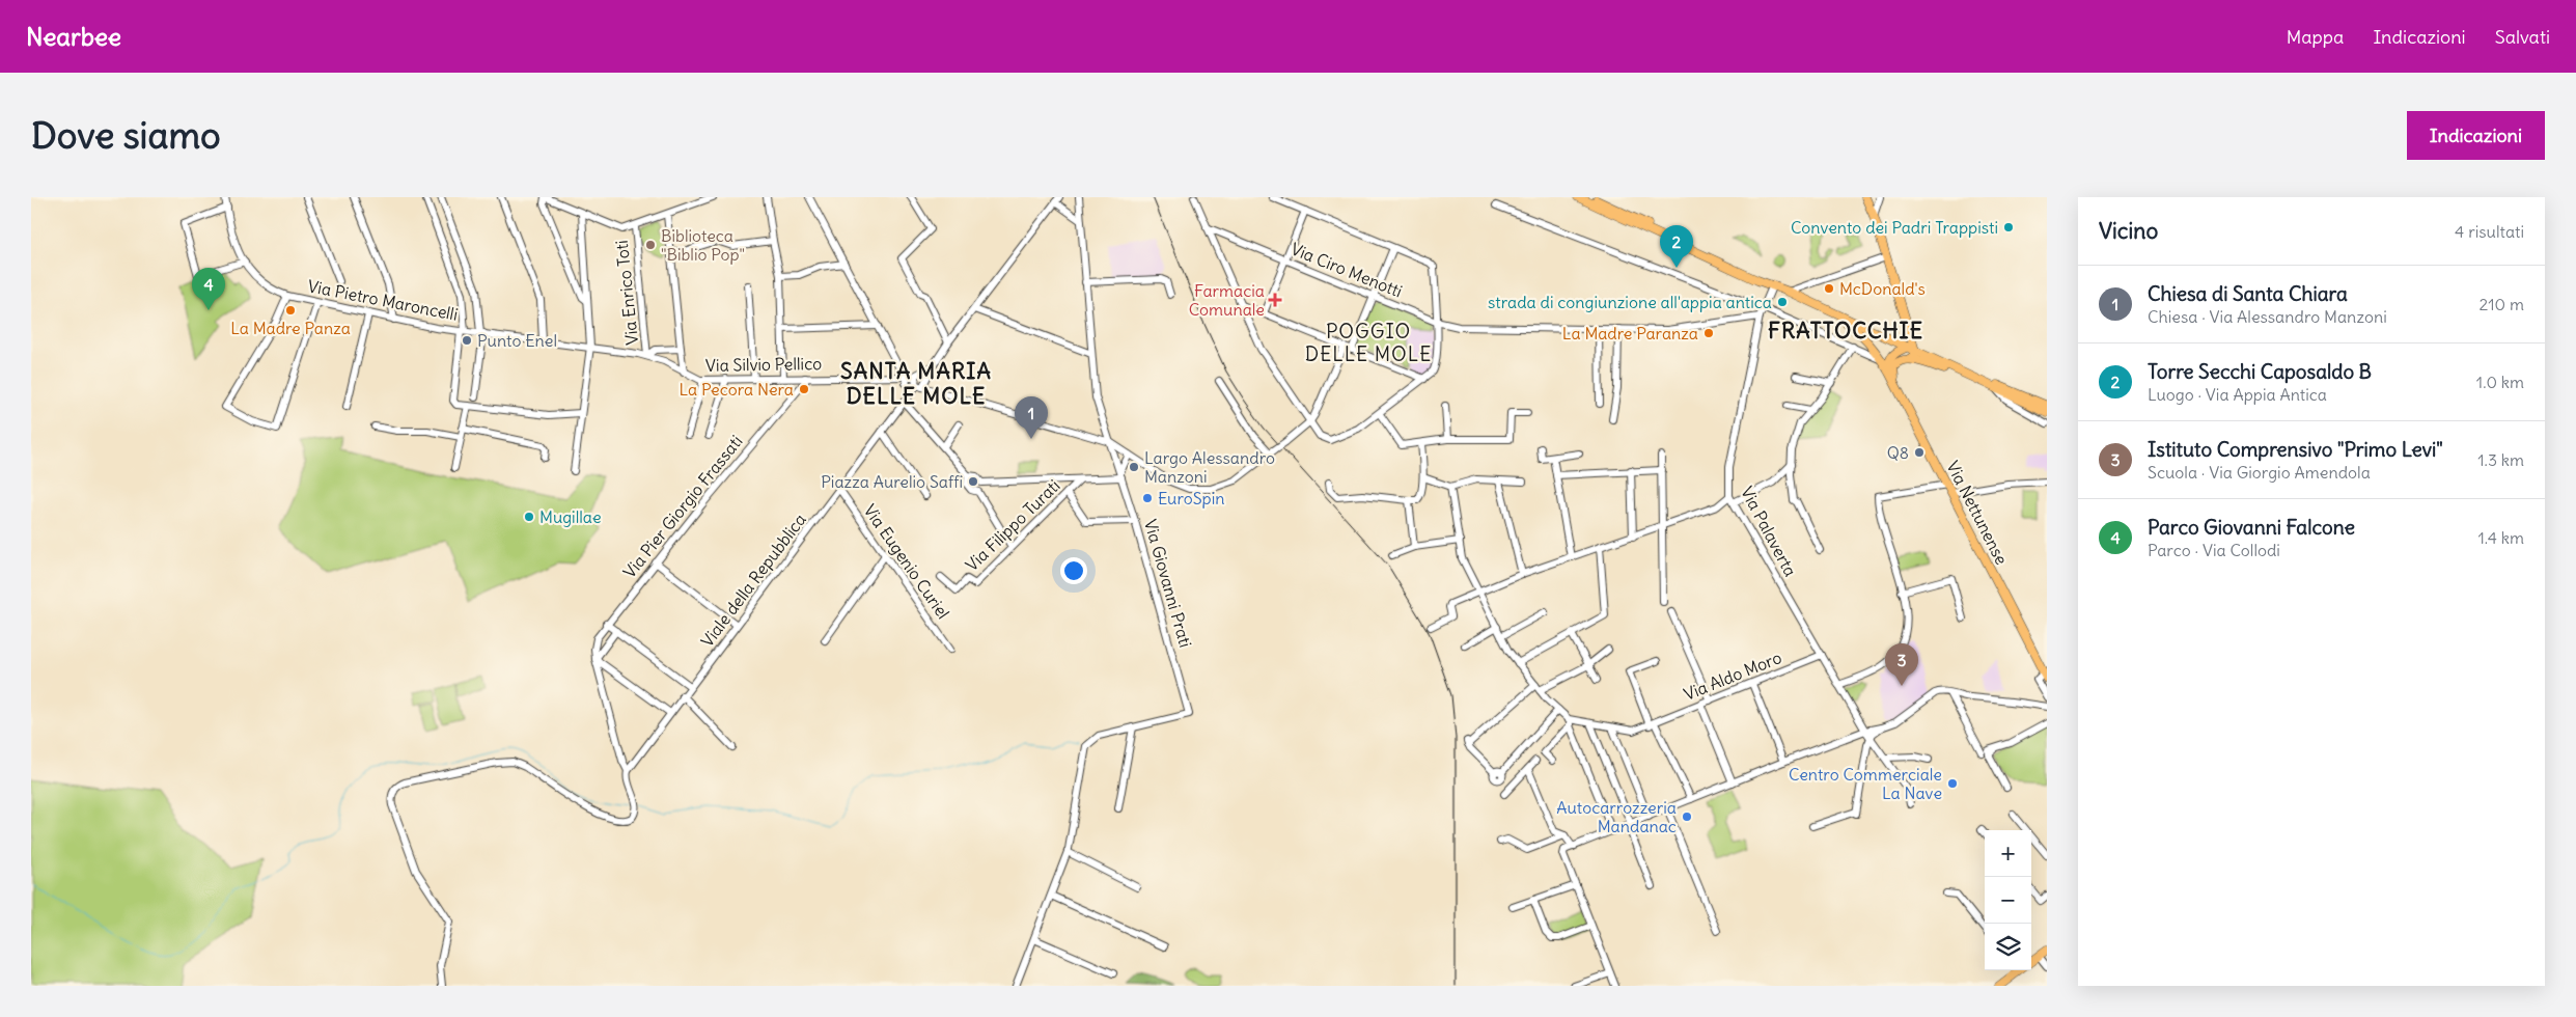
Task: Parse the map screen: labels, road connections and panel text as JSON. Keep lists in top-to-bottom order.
{
  "streets": {
    "main road": ["Via Nettunense"],
    "street": [
      "Via Ciro Menotti",
      "Via Enrico Toti",
      "Via Pietro Maroncelli",
      "Via Silvio Pellico",
      "Via Pier Giorgio Frassati",
      "Via Filippo Turati",
      "Via Palaverta",
      "Via Eugenio Curiel",
      "Viale della Repubblica",
      "Via Giovanni Prati",
      "Via Aldo Moro"
    ]
  },
  "crossings": [
    ["Via Ciro Menotti", "Via Palaverta"],
    ["Via Enrico Toti", "Via Pietro Maroncelli"],
    ["Via Pietro Maroncelli", "Via Silvio Pellico"],
    ["Via Silvio Pellico", "Via Pier Giorgio Frassati"],
    ["Via Pier Giorgio Frassati", "Viale della Repubblica"],
    ["Via Palaverta", "Via Aldo Moro"],
    ["Via Eugenio Curiel", "Viale della Repubblica"]
  ],
  "districts": ["FRATTOCCHIE", "POGGIO DELLE MOLE", "SANTA MARIA DELLE MOLE"],
  "places": {
    "other": [
      "Convento dei Padri Trappisti",
      "Biblioteca \"Biblio Pop\"",
      "McDonald's",
      "strada di congiunzione all'appia antica",
      "La Madre Panza",
      "La Madre Paranza",
      "Punto Enel",
      "La Pecora Nera",
      "Q8",
      "Largo Alessandro Manzoni",
      "Piazza Aurelio Saffi",
      "EuroSpin",
      "Mugillae",
      "Centro Commerciale La Nave",
      "Autocarrozzeria Mandanac"
    ],
    "health": ["Farmacia Comunale"]
  },
  "page": {
    "header": "Nearbee",
    "nav": ["Mappa", "Indicazioni", "Salvati"],
    "buttons": "Indicazioni",
    "title": "Dove siamo",
    "heading": ["Vicino", "4 risultati"],
    "pins": [
      "2",
      "4",
      "1",
      "3"
    ],
    "list": [
      {
        "mark": "1",
        "name": "Chiesa di Santa Chiara",
        "note": "Chiesa · Via Alessandro Manzoni",
        "value": "210 m"
      },
      {
        "mark": "2",
        "name": "Torre Secchi Caposaldo B",
        "note": "Luogo · Via Appia Antica",
        "value": "1.0 km"
      },
      {
        "mark": "3",
        "name": "Istituto Comprensivo \"Primo Levi\"",
        "note": "Scuola · Via Giorgio Amendola",
        "value": "1.3 km"
      },
      {
        "mark": "4",
        "name": "Parco Giovanni Falcone",
        "note": "Parco · Via Collodi",
        "value": "1.4 km"
      }
    ],
    "map_buttons": ["+", "−"]
  }
}
